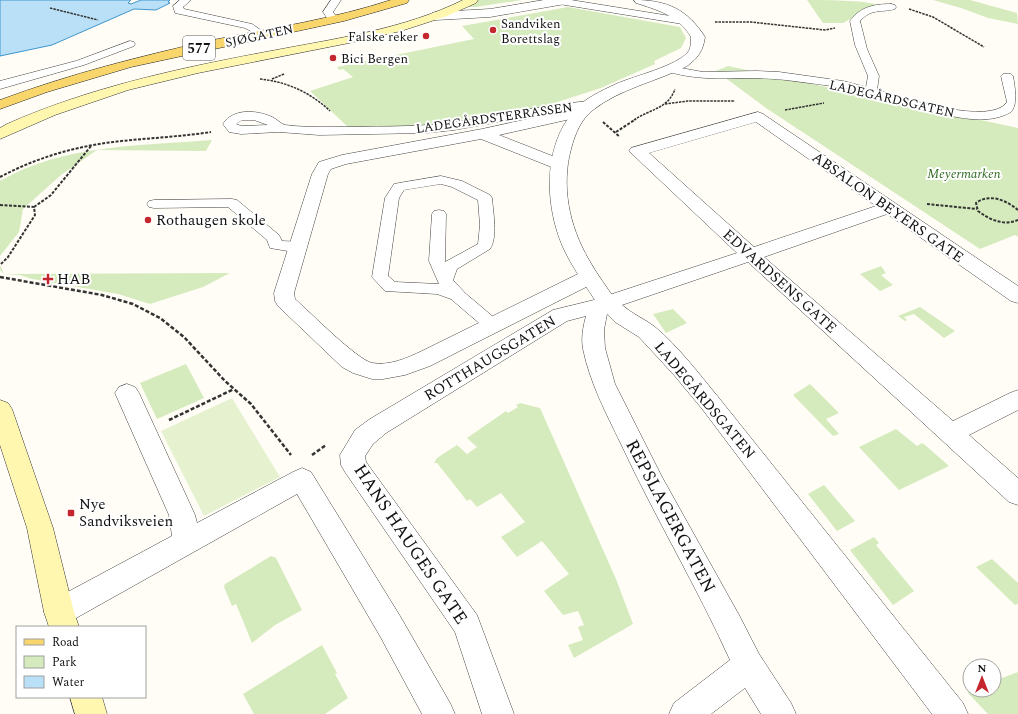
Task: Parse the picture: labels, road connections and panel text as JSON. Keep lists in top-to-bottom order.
{
  "streets": {
    "main road": ["SJØGATEN", "577"],
    "street": [
      "LADEGÅRDSGATEN",
      "ABSALON BEYERS GATE",
      "EDVARDSENS GATE",
      "ROTTHAUGSGATEN",
      "REPSLAGERGATEN",
      "HANS HAUGES GATE"
    ],
    "lane": ["LADEGÅRDSTERRASSEN"]
  },
  "crossings": [
    ["LADEGÅRDSGATEN", "LADEGÅRDSTERRASSEN"],
    ["LADEGÅRDSGATEN", "ROTTHAUGSGATEN"],
    ["LADEGÅRDSGATEN", "REPSLAGERGATEN"],
    ["LADEGÅRDSTERRASSEN", "ROTTHAUGSGATEN"],
    ["ABSALON BEYERS GATE", "EDVARDSENS GATE"],
    ["ABSALON BEYERS GATE", "ROTTHAUGSGATEN"],
    ["EDVARDSENS GATE", "ROTTHAUGSGATEN"],
    ["ROTTHAUGSGATEN", "REPSLAGERGATEN"],
    ["ROTTHAUGSGATEN", "HANS HAUGES GATE"]
  ],
  "parks": ["Meyermarken"],
  "places": {
    "other": [
      "Sandviken Borettslag",
      "Falske reker",
      "Bici Bergen",
      "Rothaugen skole"
    ],
    "health": ["HAB"],
    "transit": ["Nye Sandviksveien"]
  },
  "legend": ["Road", "Park", "Water"],
  "north": "top"
}
